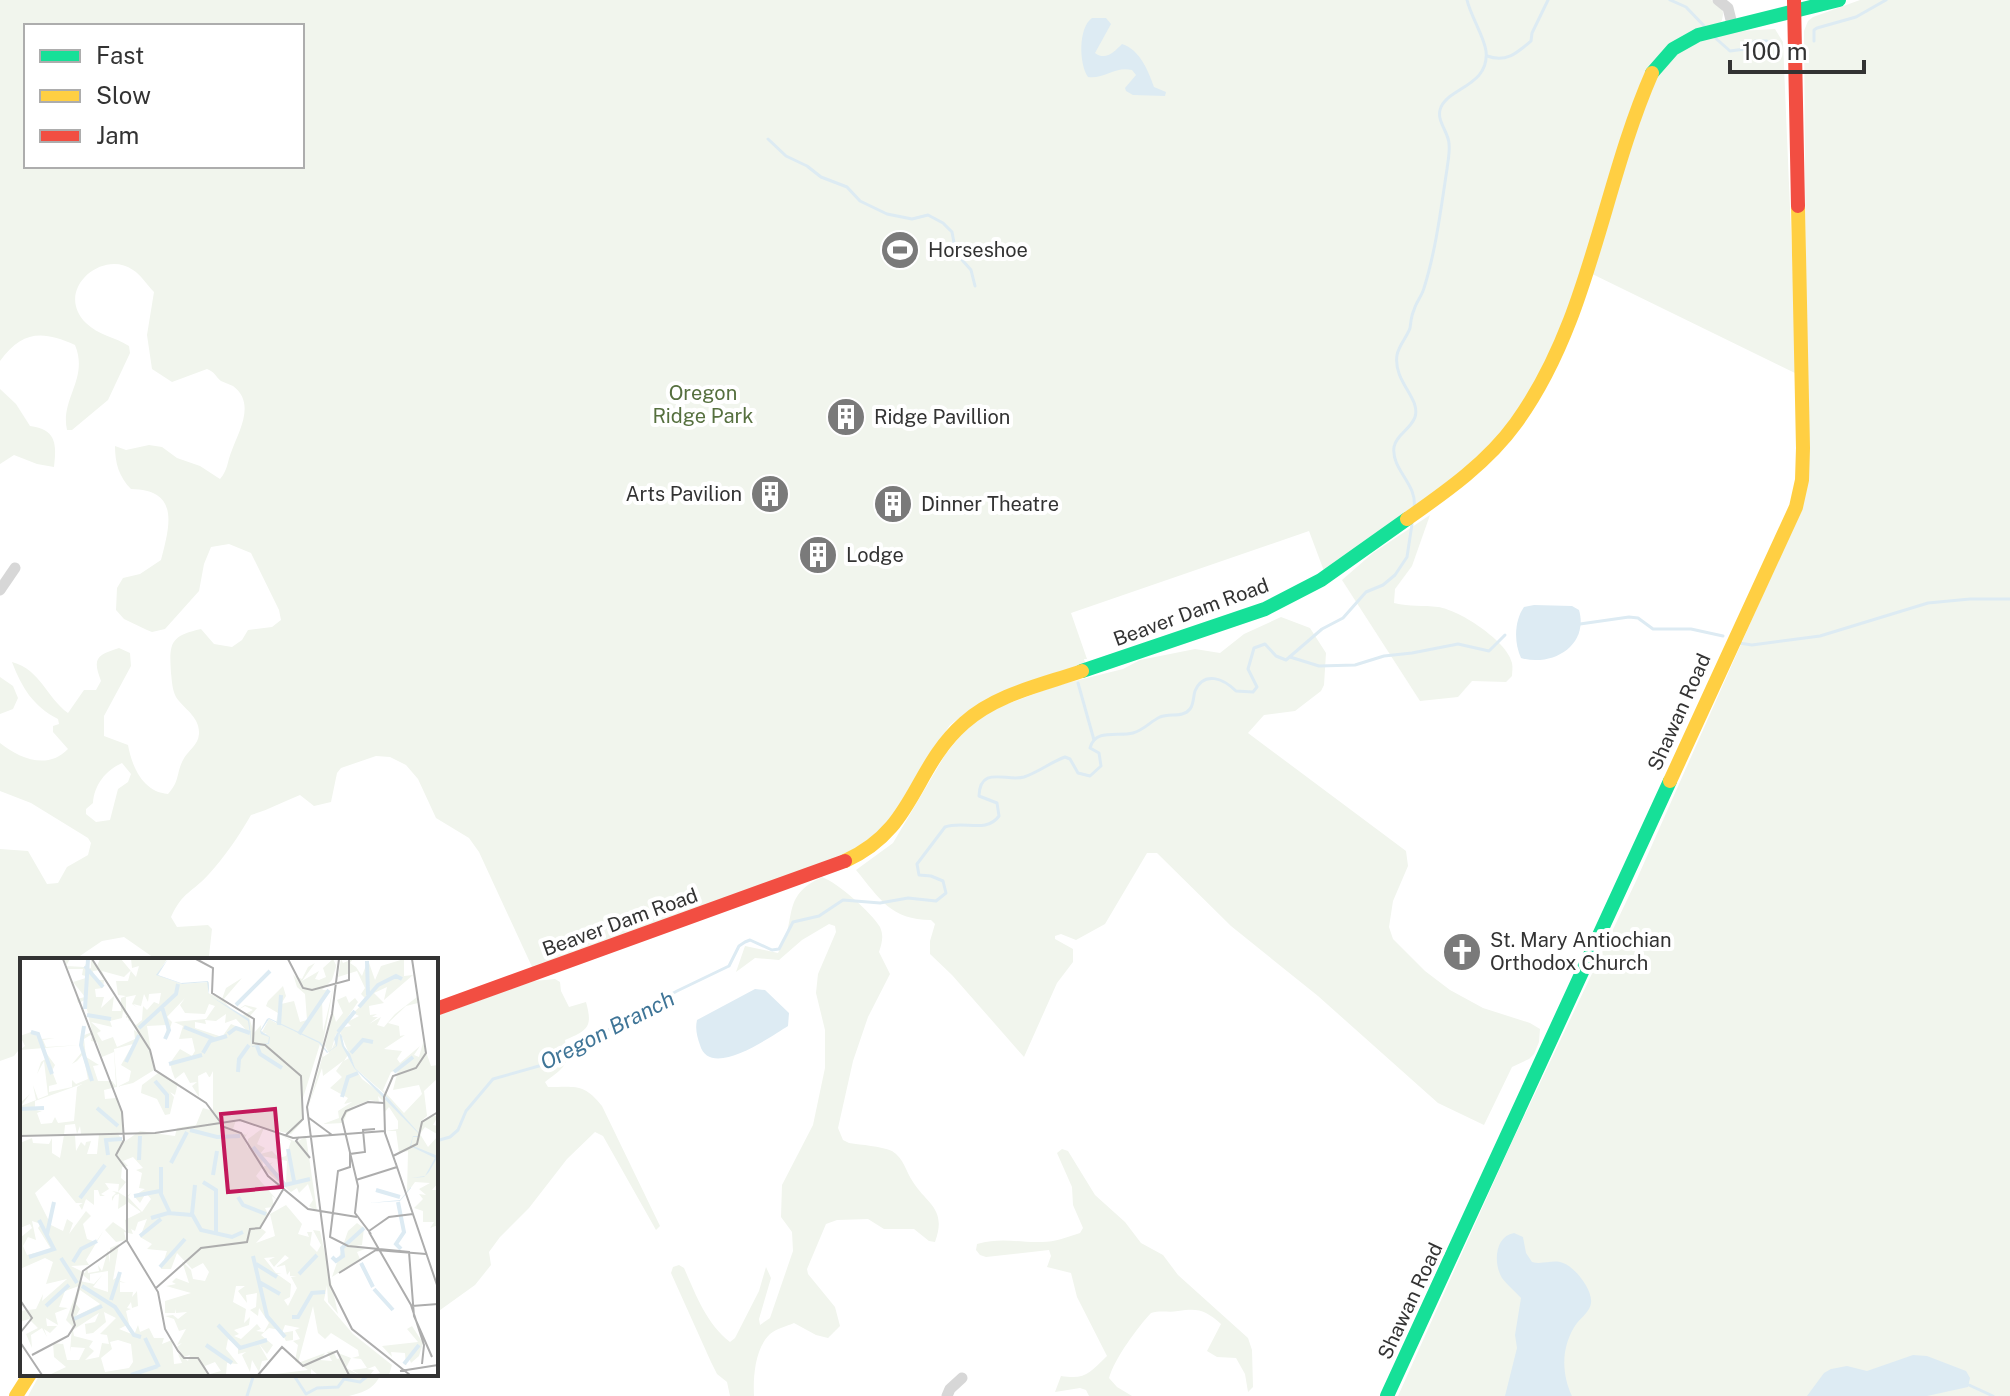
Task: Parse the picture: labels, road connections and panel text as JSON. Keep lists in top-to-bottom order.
{
  "streets": {
    "street": ["Beaver Dam Road", "Shawan Road"]
  },
  "crossings": [
    ["Beaver Dam Road", "Shawan Road"]
  ],
  "water": ["Oregon Branch"],
  "parks": ["Oregon Ridge Park"],
  "places": {
    "sports": ["Horseshoe"],
    "building": [
      "Ridge Pavillion",
      "Arts Pavilion",
      "Dinner Theatre",
      "Lodge"
    ],
    "church": ["St. Mary Antiochian Orthodox Church"]
  },
  "legend": ["Fast", "Slow", "Jam"],
  "scale_bar": "100 m"
}
